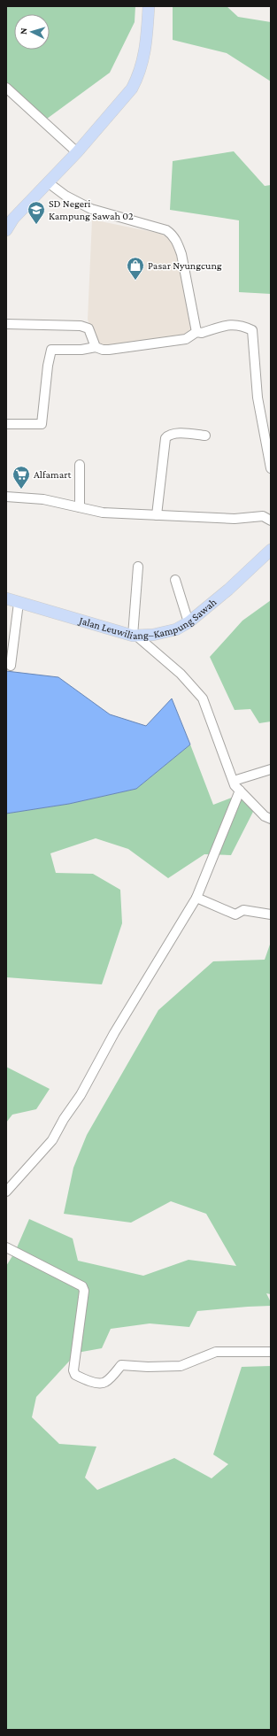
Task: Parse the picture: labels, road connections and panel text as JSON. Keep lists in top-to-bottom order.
{
  "streets": {
    "main road": ["Jalan Leuwiliang–Kampung Sawah"]
  },
  "places": {
    "school or university": ["SD Negeri Kampung Sawah 02"],
    "shop": ["Pasar Nyungcung"],
    "supermarket": ["Alfamart"]
  },
  "north": "left"
}
